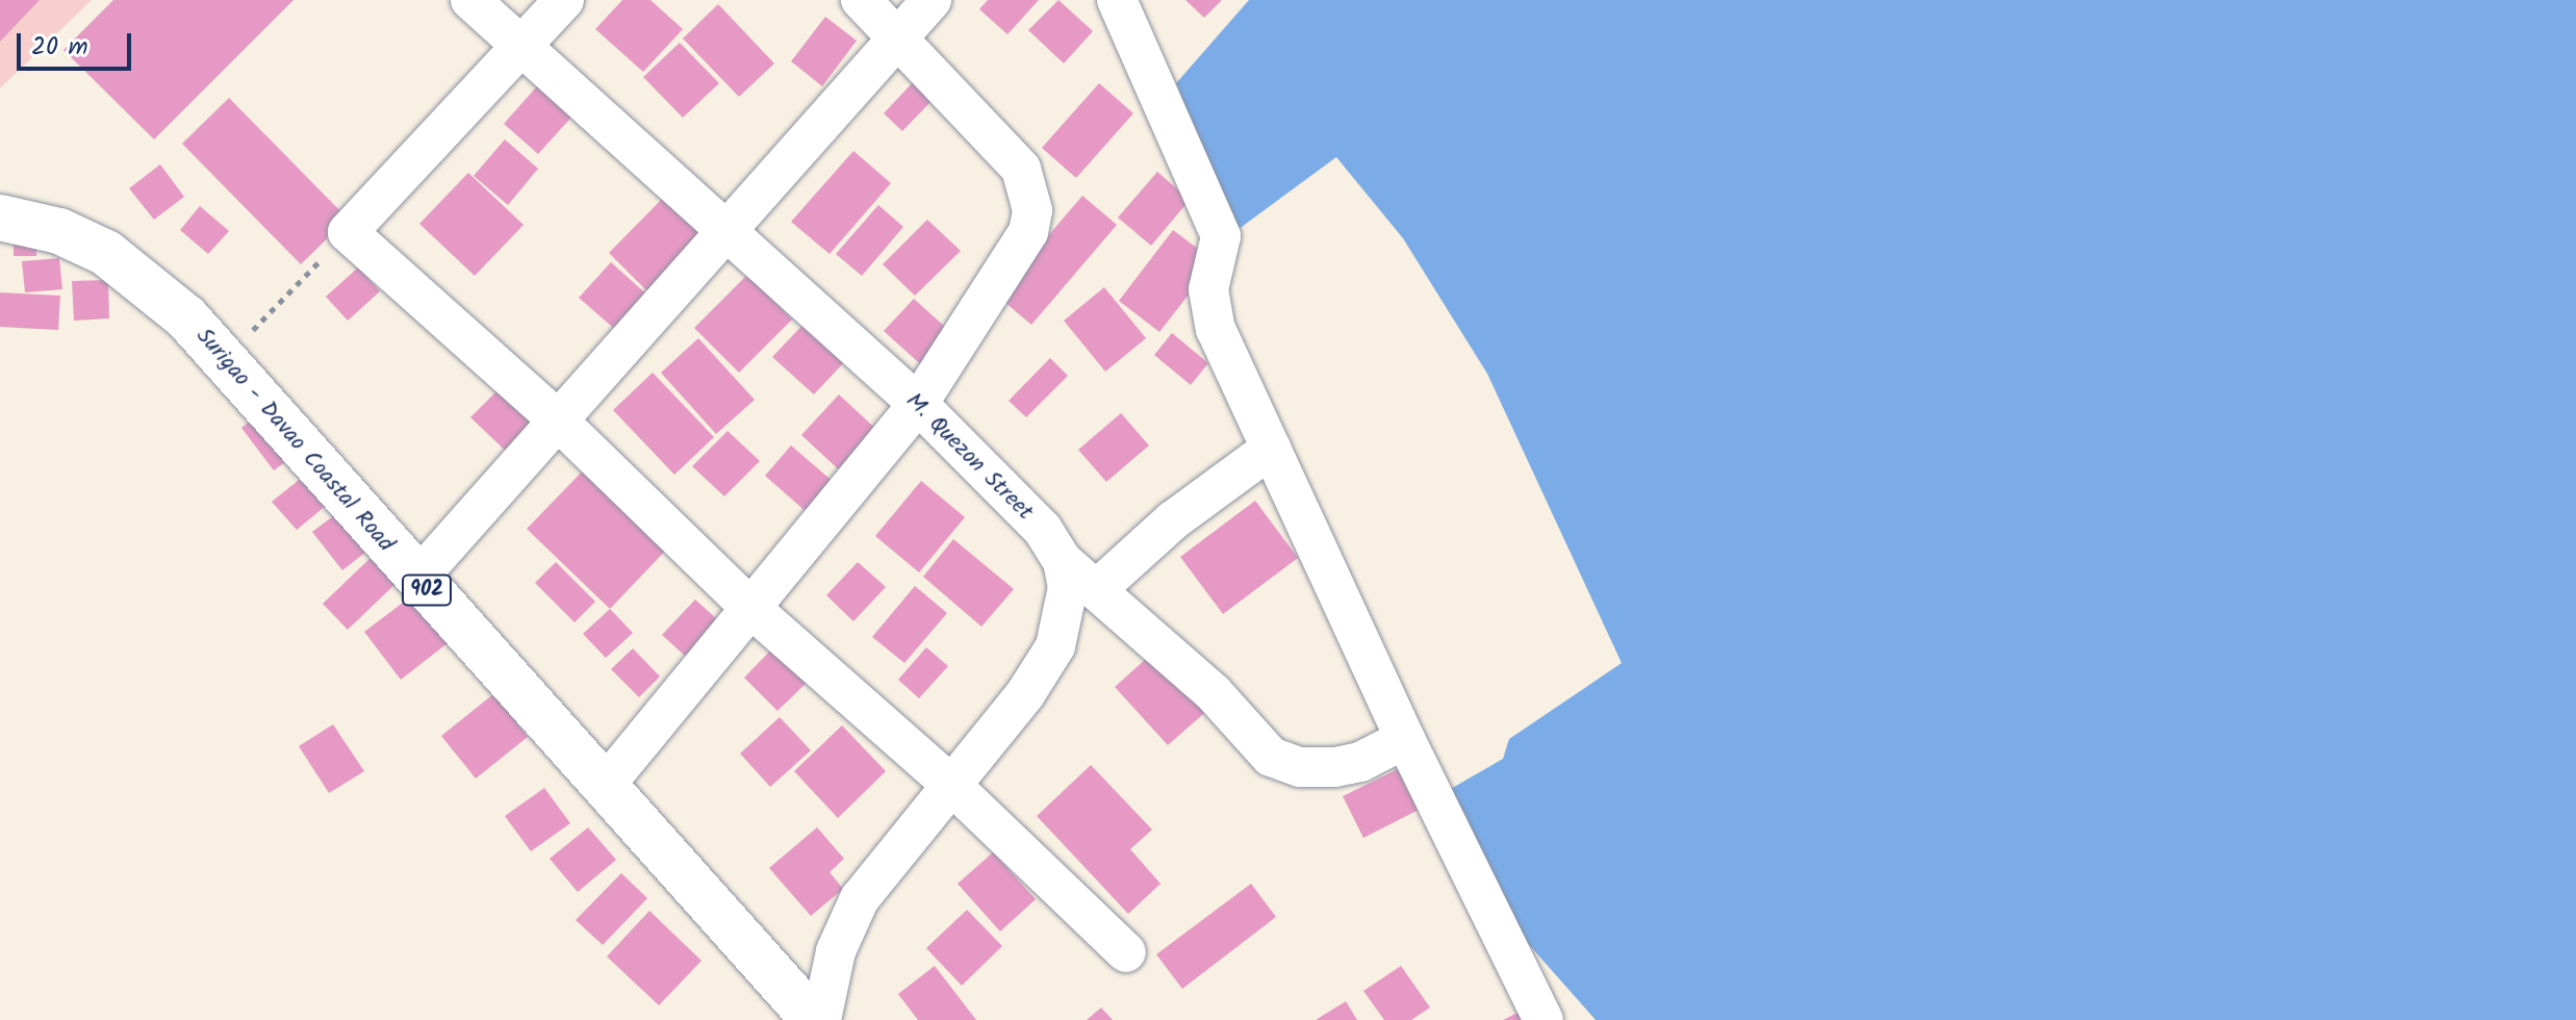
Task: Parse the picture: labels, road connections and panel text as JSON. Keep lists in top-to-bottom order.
{
  "streets": {
    "highway": ["Surigao - Davao Coastal Road", "902"],
    "street": ["M. Quezon Street"]
  },
  "scale_bar": "20 m"
}
